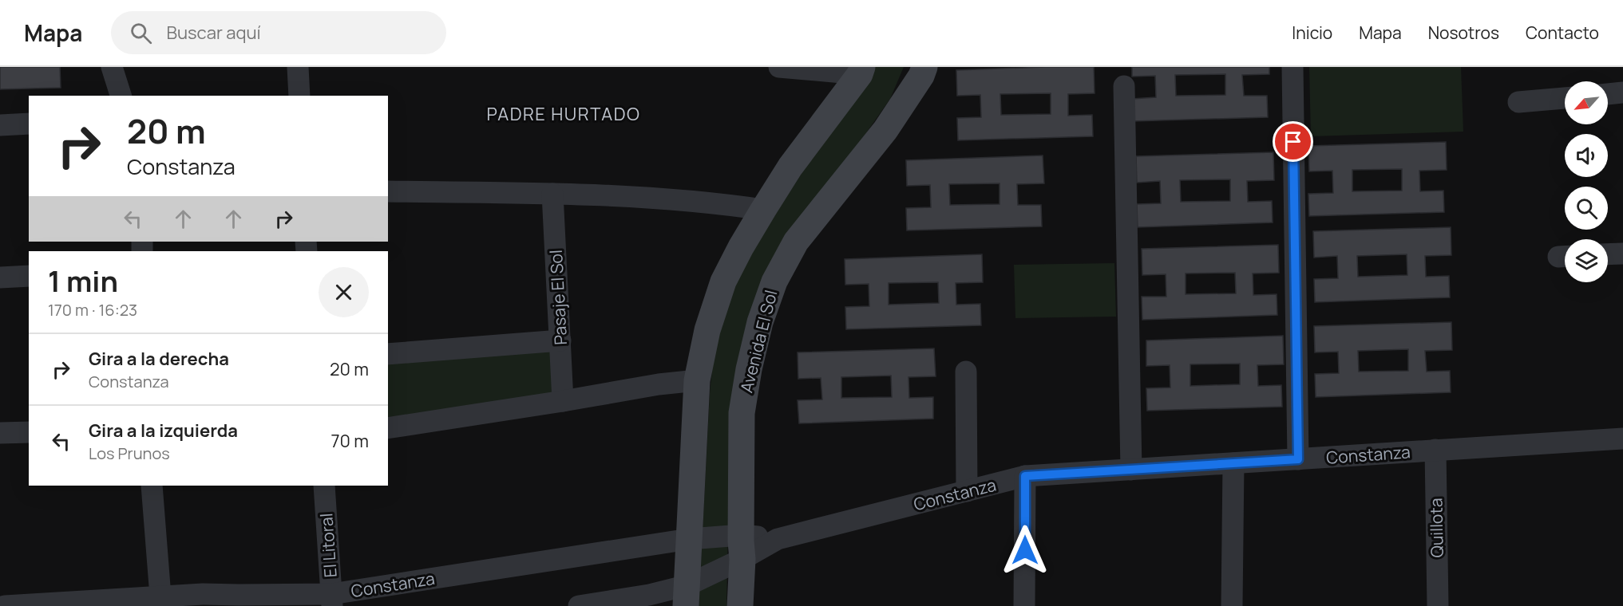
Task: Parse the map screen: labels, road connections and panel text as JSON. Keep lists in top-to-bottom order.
{
  "streets": {
    "main road": ["Avenida El Sol"],
    "street": [
      "Pasaje El Sol",
      "Constanza",
      "Quillota",
      "El Litoral"
    ]
  },
  "crossings": [
    ["Avenida El Sol", "Constanza"],
    ["Constanza", "Quillota"],
    ["Constanza", "El Litoral"]
  ],
  "districts": ["PADRE HURTADO"],
  "north": "bottom left",
  "page": {
    "header": "Mapa",
    "search": "Buscar aquí",
    "nav": [
      "Inicio",
      "Mapa",
      "Nosotros",
      "Contacto"
    ],
    "turn": ["20 m", "Constanza"],
    "heading": ["1 min", "170 m · 16:23"],
    "list": [
      {
        "name": "Gira a la derecha",
        "note": "Constanza",
        "value": "20 m"
      },
      {
        "name": "Gira a la izquierda",
        "note": "Los Prunos",
        "value": "70 m"
      }
    ]
  }
}
